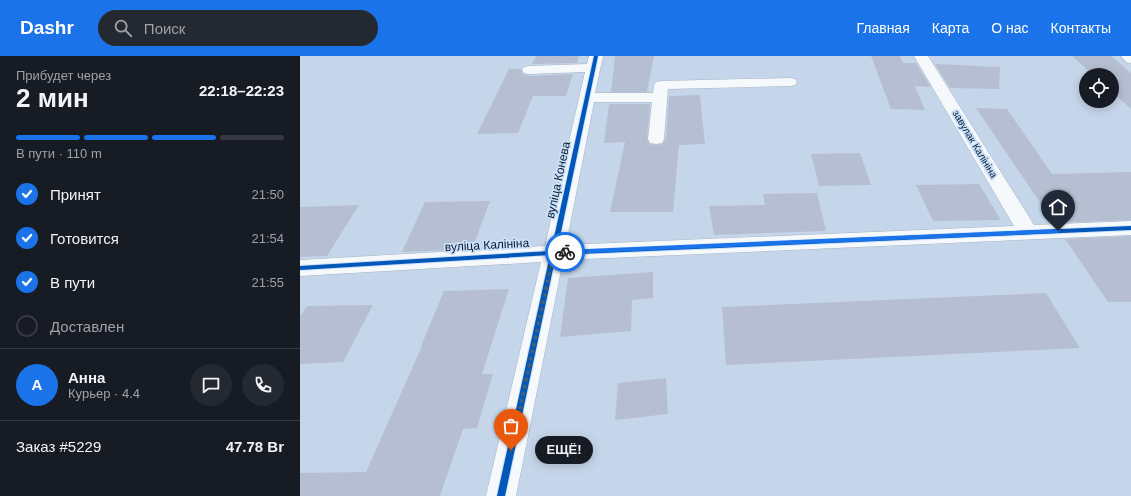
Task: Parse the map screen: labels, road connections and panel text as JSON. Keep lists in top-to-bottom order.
{
  "streets": {
    "street": ["завулак Калініна", "вуліца Конева", "вуліца Калініна"]
  },
  "crossings": [
    ["завулак Калініна", "вуліца Калініна"],
    ["вуліца Конева", "вуліца Калініна"]
  ],
  "places": ["ЕЩЁ!"],
  "page": {
    "header": "Dashr",
    "search": "Поиск",
    "nav": [
      "Главная",
      "Карта",
      "О нас",
      "Контакты"
    ],
    "heading": ["2 мин", "Прибудет через", "22:18–22:23"],
    "panel": [
      "Анна",
      "Курьер · 4.4",
      "Заказ #5229",
      "47.78 Br"
    ],
    "bar": "В пути · 110 m",
    "list": [
      ["Принят", "21:50"],
      ["Готовится", "21:54"],
      ["В пути", "21:55"],
      "Доставлен"
    ],
    "round": "А",
    "bubble": "ЕЩЁ!"
  }
}
